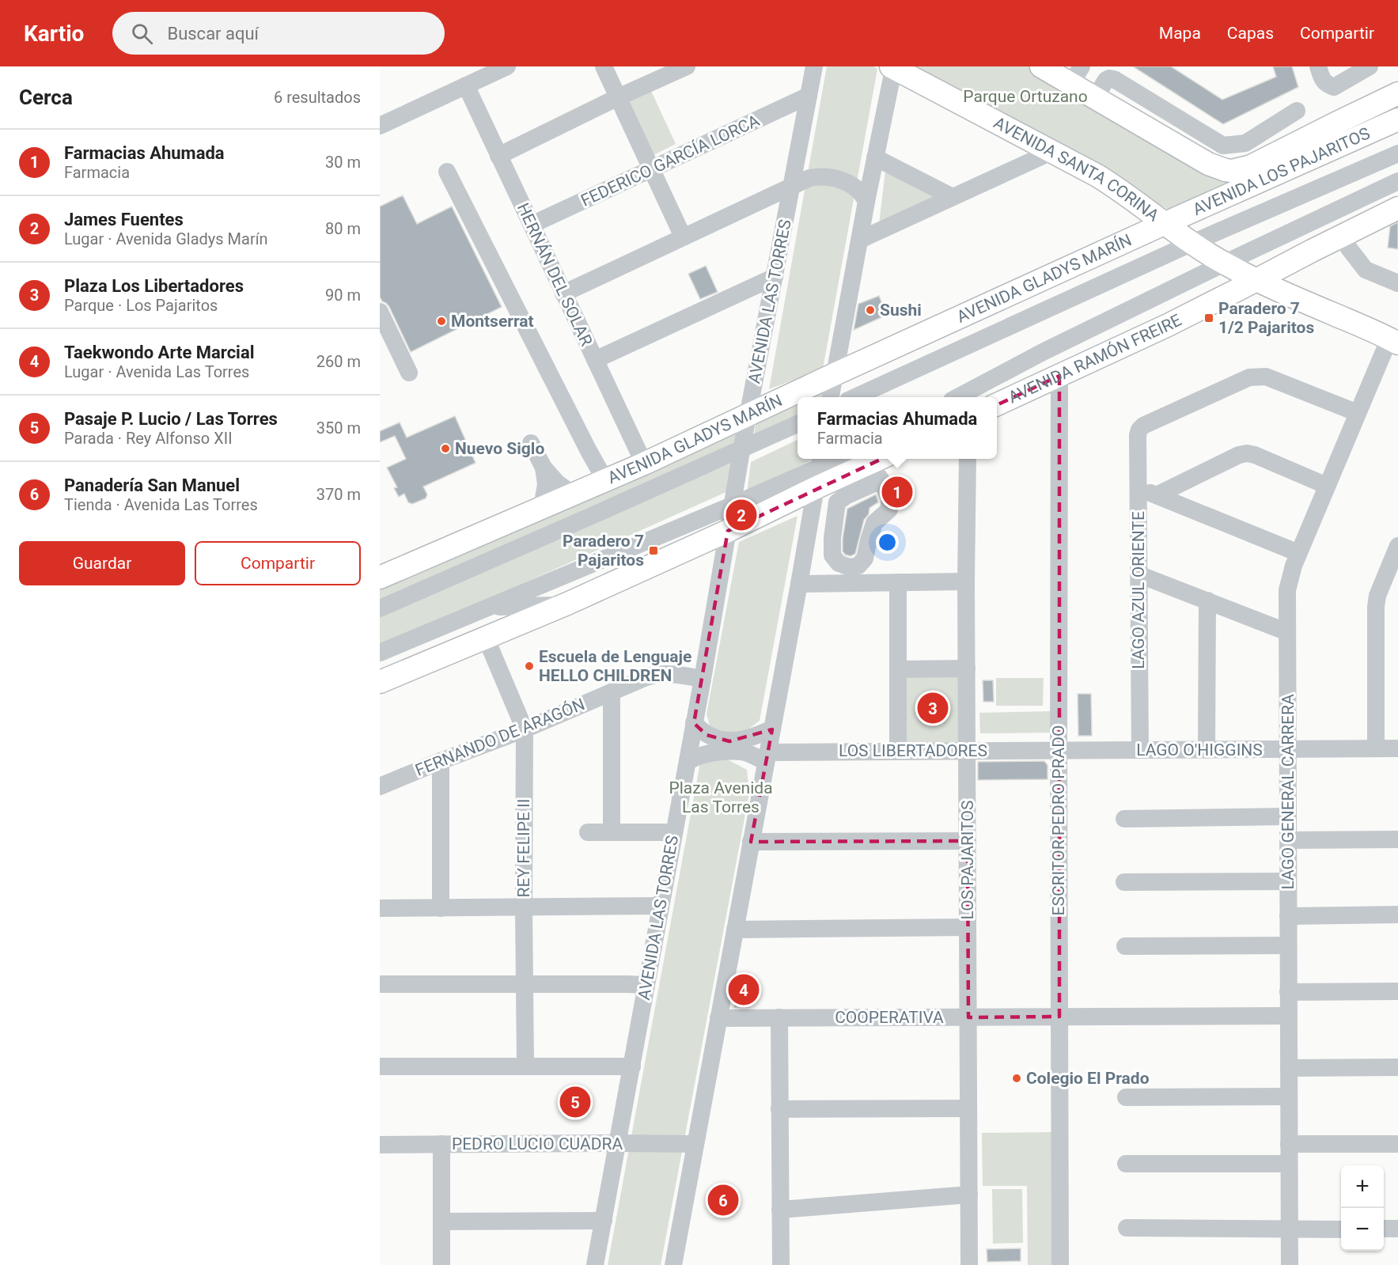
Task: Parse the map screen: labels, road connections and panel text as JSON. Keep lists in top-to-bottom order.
{
  "streets": {
    "main road": [
      "AVENIDA SANTA CORINA",
      "AVENIDA LOS PAJARITOS",
      "AVENIDA GLADYS MARÍN",
      "AVENIDA RAMÓN FREIRE"
    ],
    "street": [
      "FEDERICO GARCÍA LORCA",
      "HERNÁN DEL SOLAR",
      "AVENIDA LAS TORRES",
      "LAGO AZUL ORIENTE",
      "FERNANDO DE ARAGÓN",
      "LAGO O'HIGGINS",
      "LOS LIBERTADORES",
      "LAGO GENERAL CARRERA",
      "ESCRITOR PEDRO PRADO",
      "REY FELIPE II",
      "LOS PAJARITOS",
      "COOPERATIVA",
      "PEDRO LUCIO CUADRA"
    ]
  },
  "crossings": [
    ["FEDERICO GARCÍA LORCA", "HERNÁN DEL SOLAR"],
    ["FEDERICO GARCÍA LORCA", "AVENIDA LAS TORRES"],
    ["AVENIDA SANTA CORINA", "AVENIDA LOS PAJARITOS"],
    ["AVENIDA SANTA CORINA", "AVENIDA GLADYS MARÍN"],
    ["AVENIDA SANTA CORINA", "AVENIDA RAMÓN FREIRE"],
    ["AVENIDA SANTA CORINA", "LAGO GENERAL CARRERA"],
    ["AVENIDA LOS PAJARITOS", "AVENIDA GLADYS MARÍN"],
    ["HERNÁN DEL SOLAR", "AVENIDA GLADYS MARÍN"],
    ["AVENIDA GLADYS MARÍN", "AVENIDA LAS TORRES"],
    ["AVENIDA LAS TORRES", "FERNANDO DE ARAGÓN"],
    ["AVENIDA LAS TORRES", "PEDRO LUCIO CUADRA"],
    ["AVENIDA RAMÓN FREIRE", "ESCRITOR PEDRO PRADO"],
    ["LAGO AZUL ORIENTE", "LAGO O'HIGGINS"],
    ["LAGO AZUL ORIENTE", "LAGO GENERAL CARRERA"],
    ["FERNANDO DE ARAGÓN", "REY FELIPE II"],
    ["LAGO O'HIGGINS", "LOS LIBERTADORES"],
    ["LAGO O'HIGGINS", "LAGO GENERAL CARRERA"],
    ["LAGO O'HIGGINS", "ESCRITOR PEDRO PRADO"],
    ["LOS LIBERTADORES", "ESCRITOR PEDRO PRADO"],
    ["LOS LIBERTADORES", "LOS PAJARITOS"],
    ["LAGO GENERAL CARRERA", "COOPERATIVA"],
    ["ESCRITOR PEDRO PRADO", "COOPERATIVA"],
    ["LOS PAJARITOS", "COOPERATIVA"]
  ],
  "parks": ["Parque Ortuzano", "Plaza Avenida Las Torres"],
  "places": {
    "other": [
      "Sushi",
      "Montserrat",
      "Nuevo Siglo",
      "Escuela de Lenguaje HELLO CHILDREN",
      "Colegio El Prado"
    ],
    "transit": ["Paradero 7 1/2 Pajaritos", "Paradero 7 Pajaritos"]
  },
  "page": {
    "header": "Kartio",
    "search": "Buscar aquí",
    "nav": ["Mapa", "Capas", "Compartir"],
    "heading": ["Cerca", "6 resultados"],
    "list": [
      {
        "mark": "1",
        "name": "Farmacias Ahumada",
        "note": "Farmacia",
        "value": "30 m"
      },
      {
        "mark": "2",
        "name": "James Fuentes",
        "note": "Lugar · Avenida Gladys Marín",
        "value": "80 m"
      },
      {
        "mark": "3",
        "name": "Plaza Los Libertadores",
        "note": "Parque · Los Pajaritos",
        "value": "90 m"
      },
      {
        "mark": "4",
        "name": "Taekwondo Arte Marcial",
        "note": "Lugar · Avenida Las Torres",
        "value": "260 m"
      },
      {
        "mark": "5",
        "name": "Pasaje P. Lucio / Las Torres",
        "note": "Parada · Rey Alfonso XII",
        "value": "350 m"
      },
      {
        "mark": "6",
        "name": "Panadería San Manuel",
        "note": "Tienda · Avenida Las Torres",
        "value": "370 m"
      }
    ],
    "popup": ["Farmacias Ahumada", "Farmacia"],
    "pins": [
      "1",
      "2",
      "3",
      "4",
      "5",
      "6"
    ],
    "buttons": ["Guardar", "Compartir"],
    "map_buttons": ["+", "−"]
  }
}
